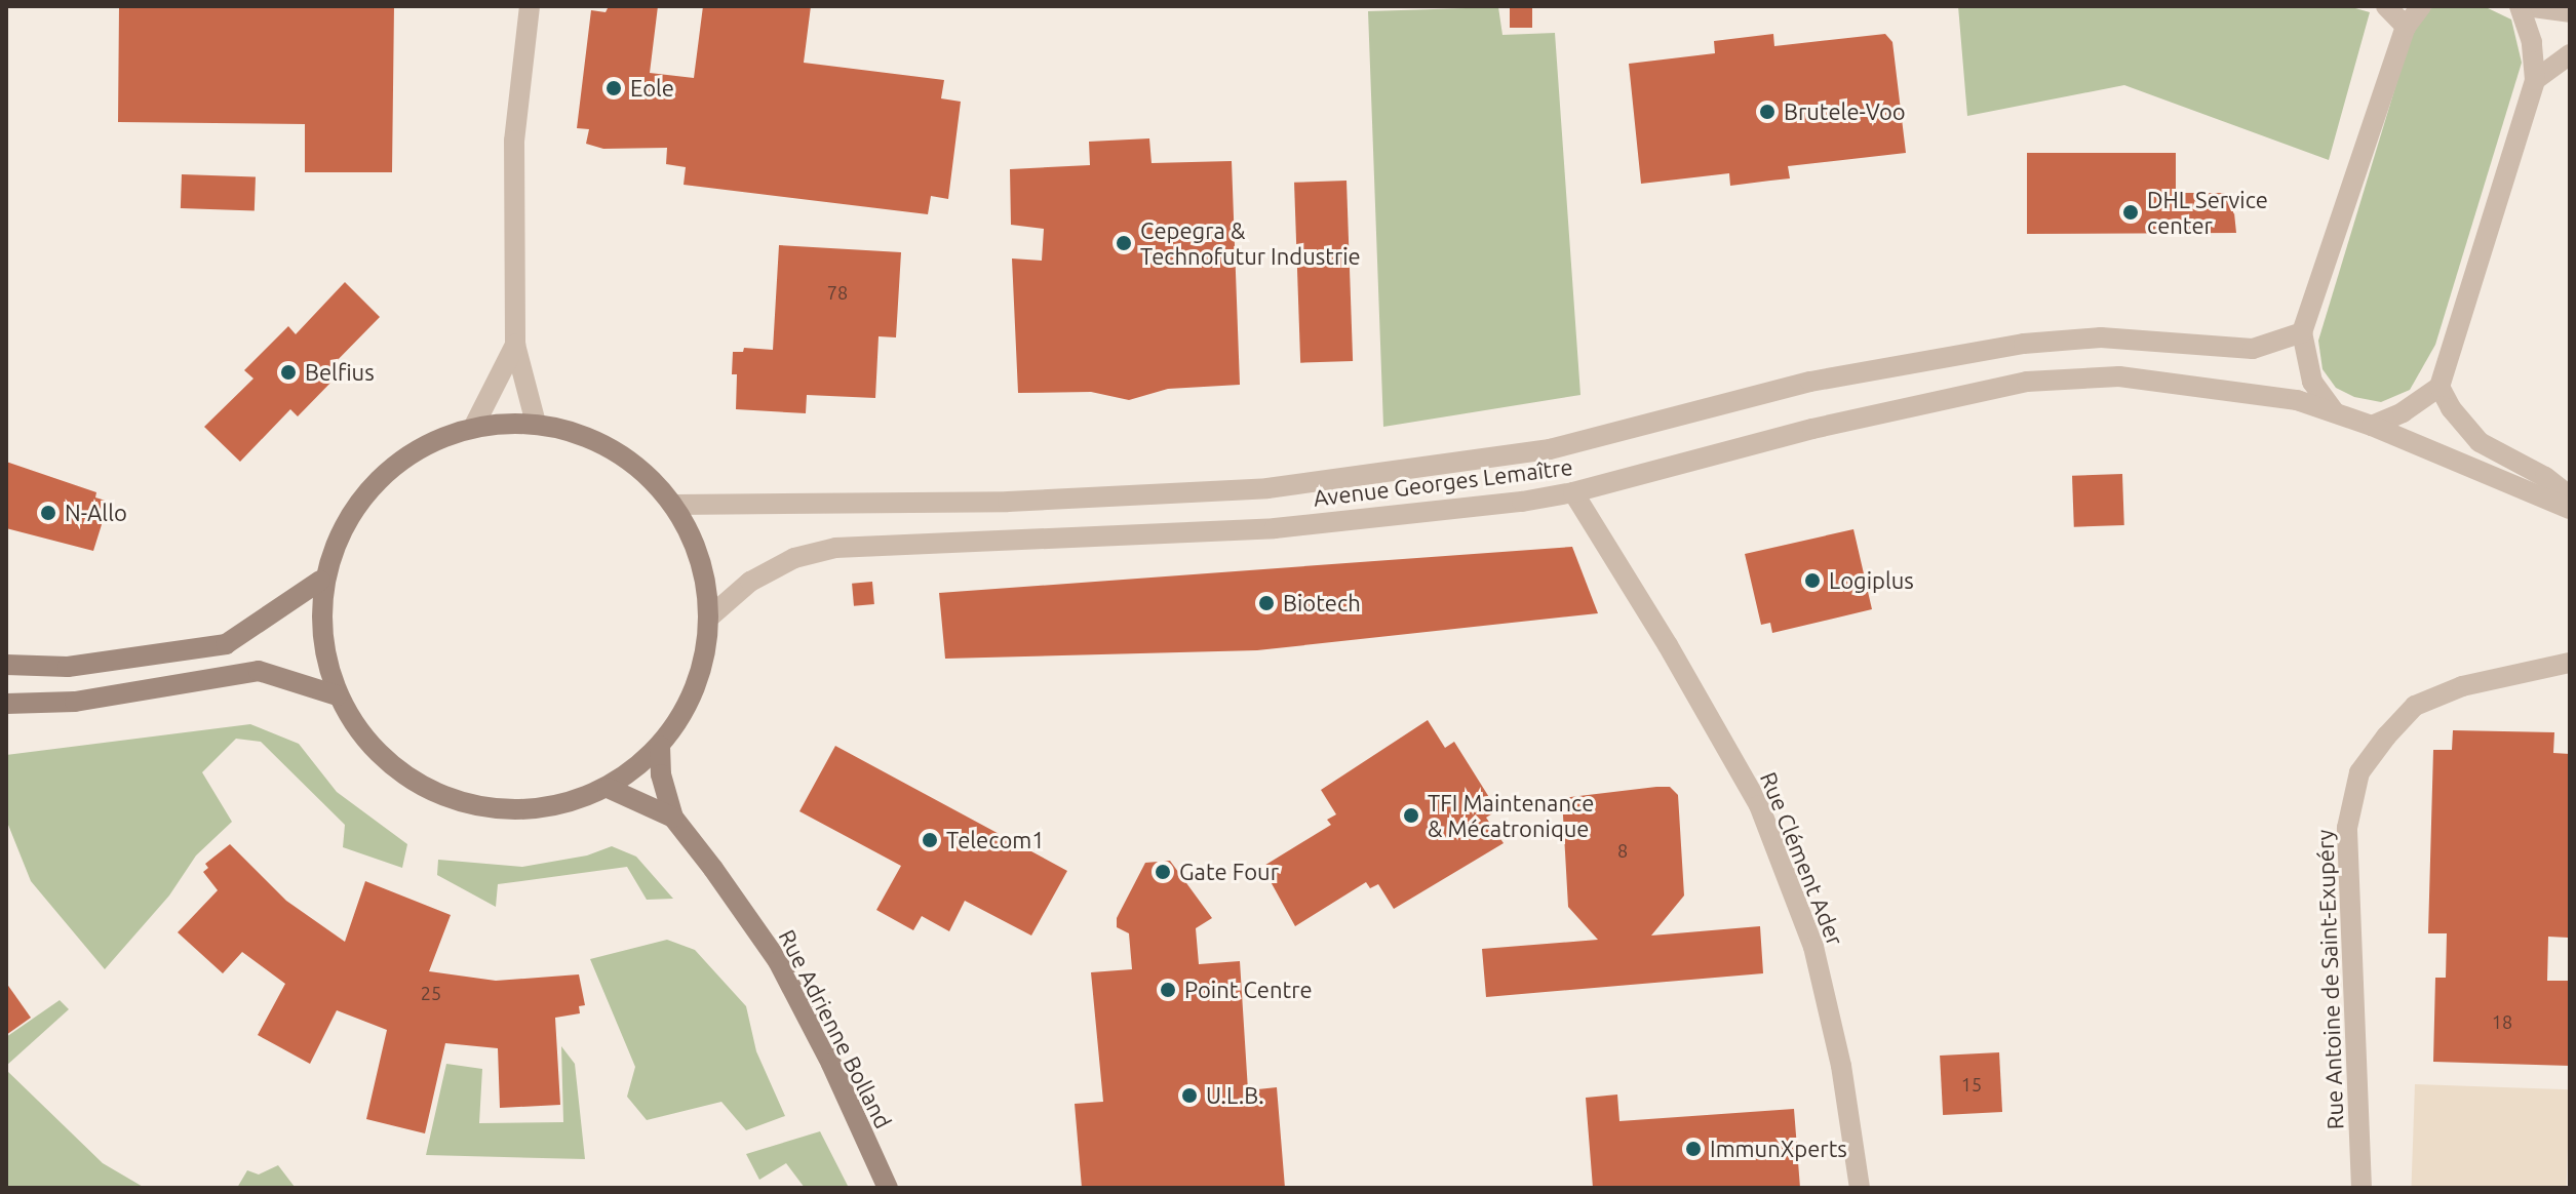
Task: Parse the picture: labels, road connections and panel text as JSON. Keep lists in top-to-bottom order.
{
  "streets": {
    "street": [
      "Avenue Georges Lemaître",
      "Rue Clément Ader",
      "Rue Antoine de Saint-Exupéry",
      "Rue Adrienne Bolland"
    ]
  },
  "crossings": [
    ["Avenue Georges Lemaître", "Rue Clément Ader"]
  ],
  "places": [
    "Eole",
    "Brutele-Voo",
    "DHL Service center",
    "Cepegra & Technofutur Industrie",
    "Belfius",
    "N-Allo",
    "Logiplus",
    "Biotech",
    "TFI Maintenance & Mécatronique",
    "Telecom1",
    "Gate Four",
    "Point Centre",
    "U.L.B.",
    "ImmunXperts"
  ],
  "house_numbers": [
    "78",
    "8",
    "25",
    "18",
    "15"
  ]
}
